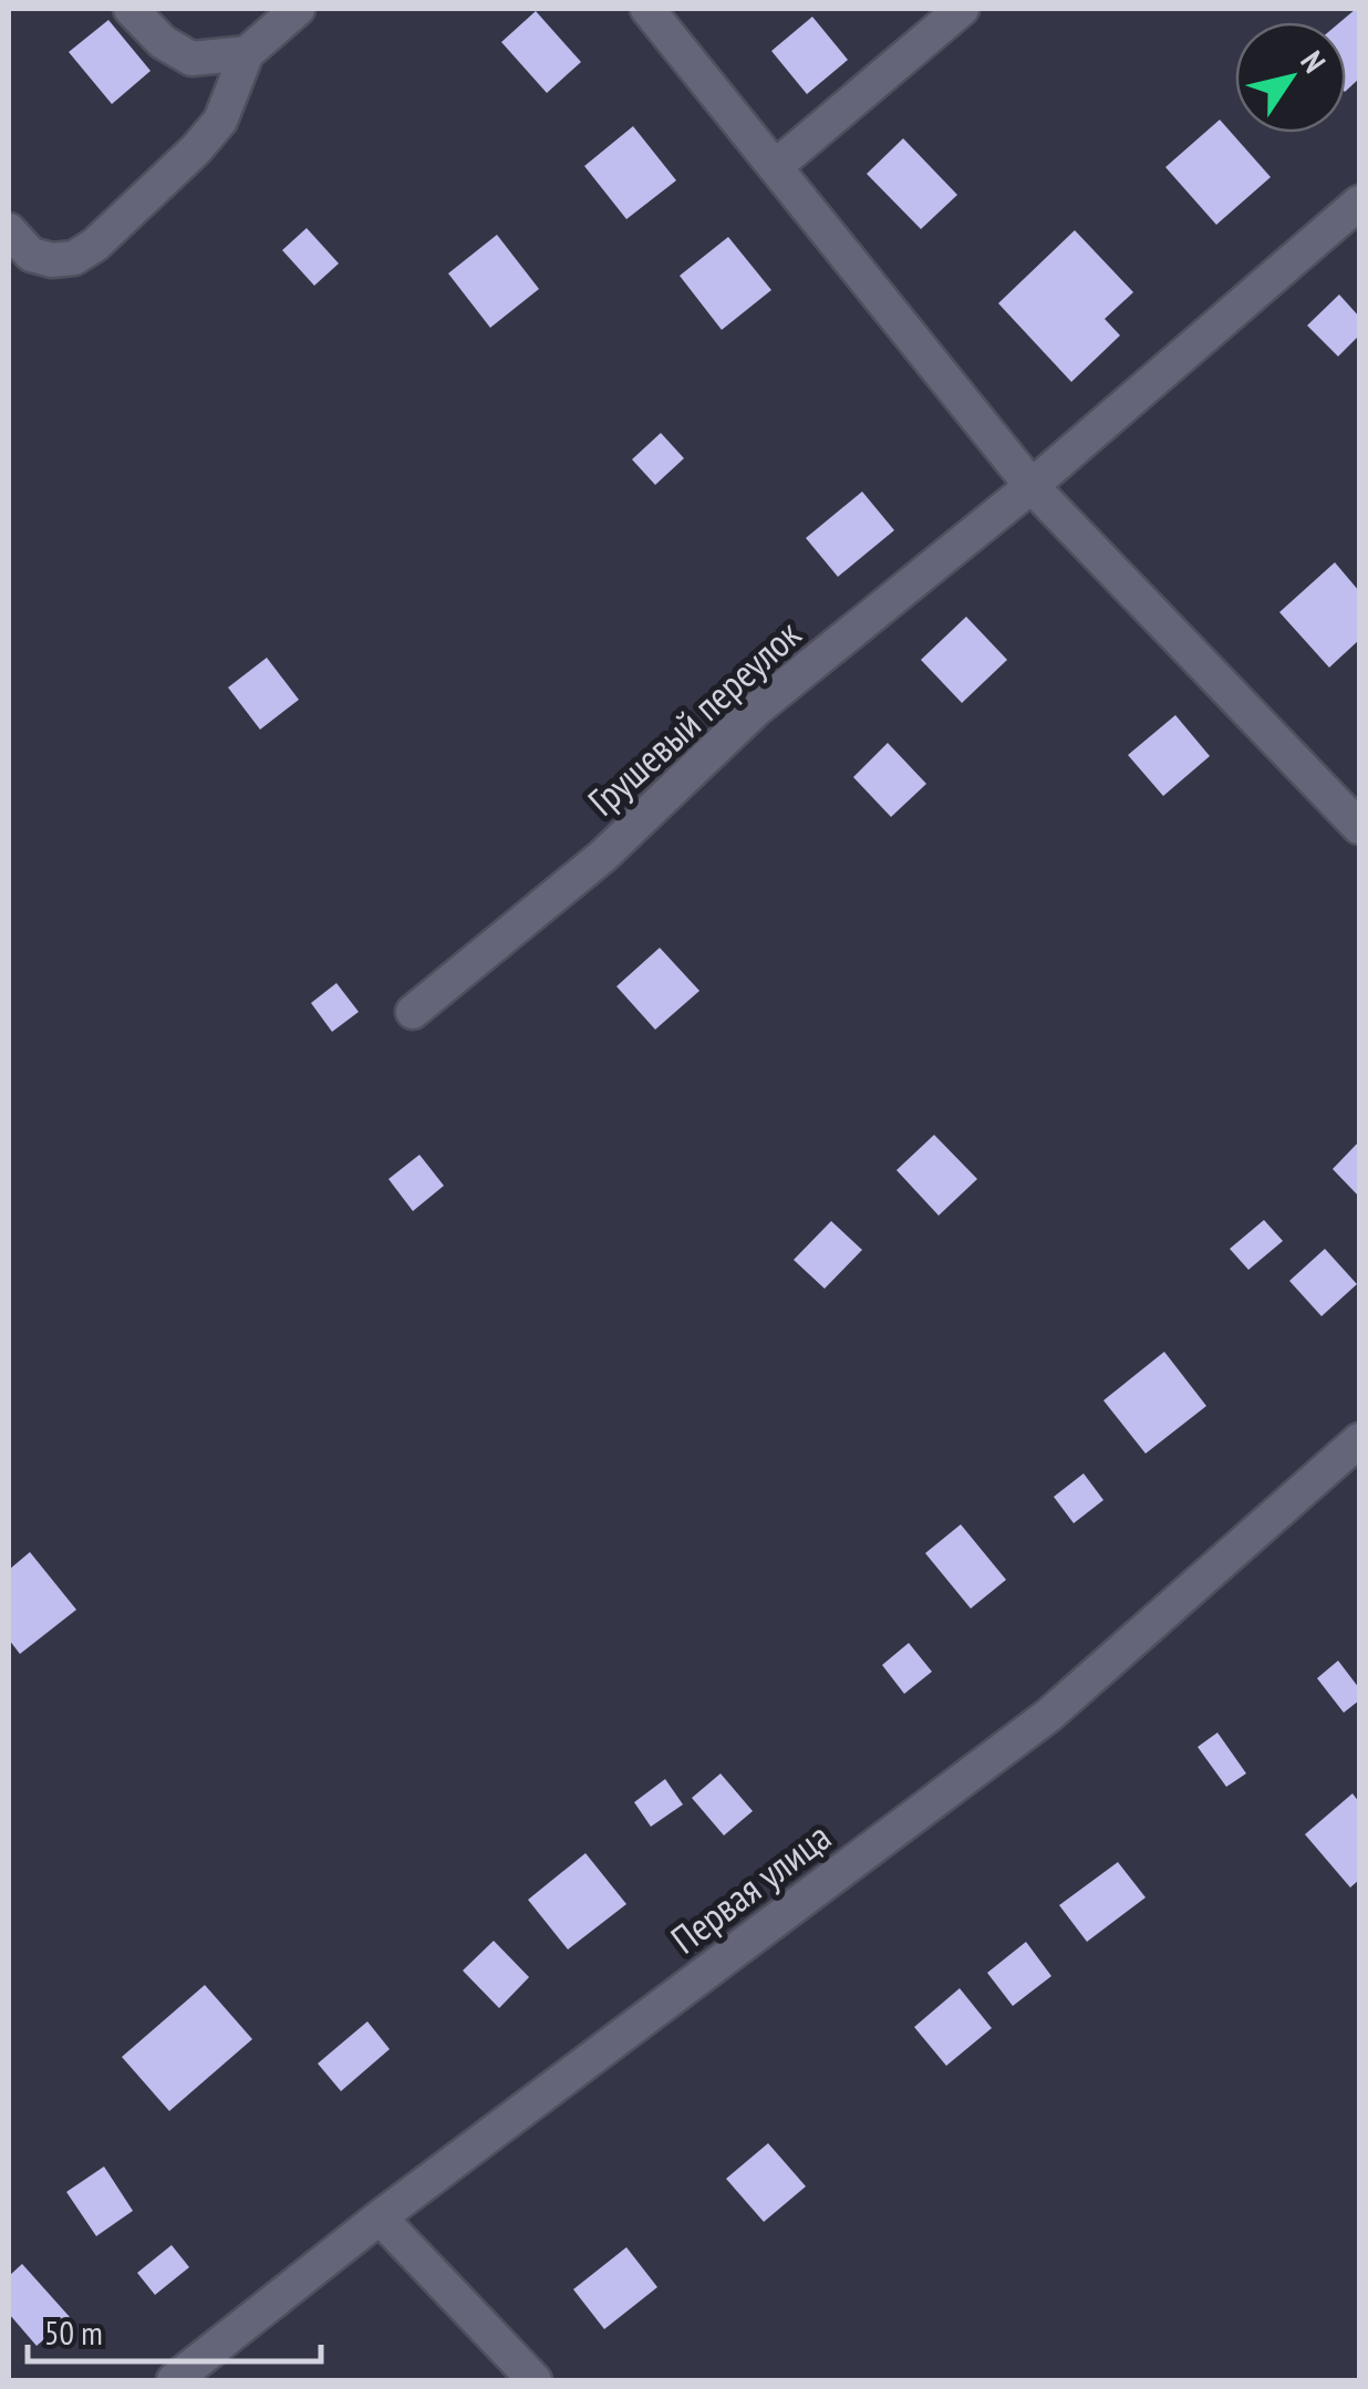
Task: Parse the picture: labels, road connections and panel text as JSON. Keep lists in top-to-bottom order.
{
  "streets": {
    "street": ["Грушевый переулок", "Первая улица"]
  },
  "scale_bar": "50 m",
  "north": "top right"
}
